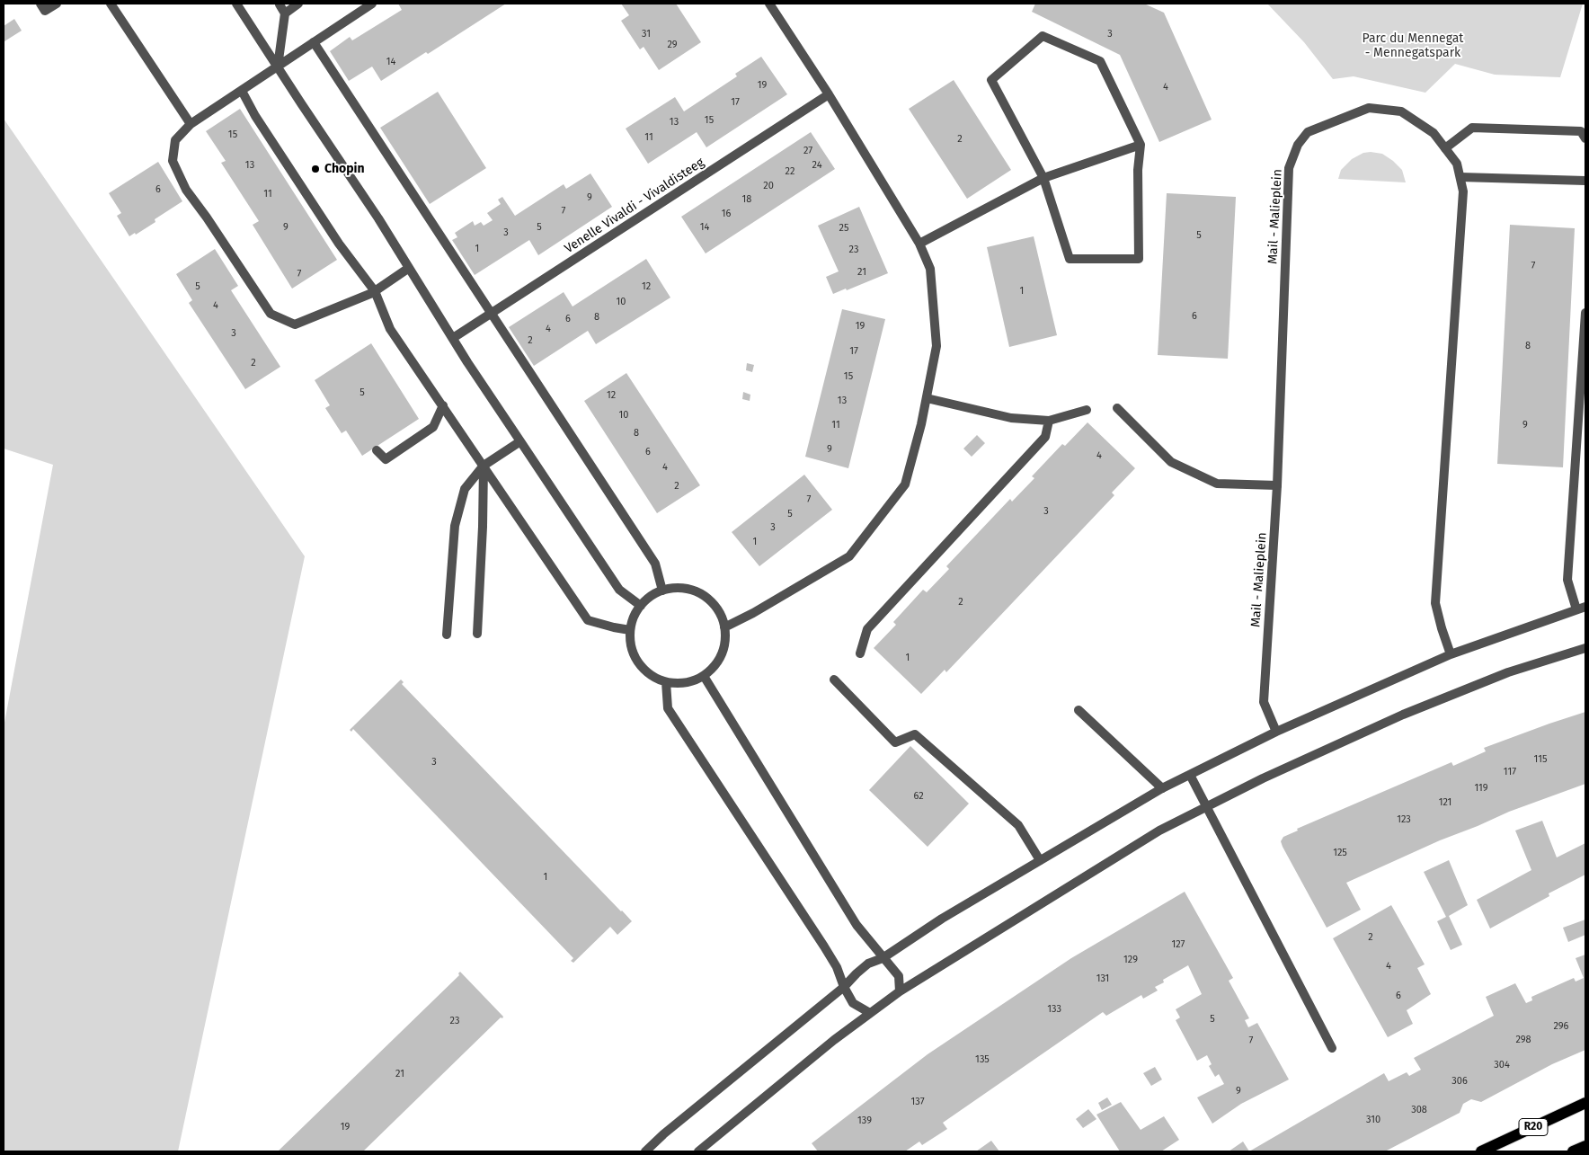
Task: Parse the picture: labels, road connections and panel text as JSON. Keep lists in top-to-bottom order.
{
  "streets": {
    "main road": ["R20"],
    "street": ["Venelle Vivaldi - Vivaldisteeg", "Mail - Malieplein"]
  },
  "parks": ["Parc du Mennegat - Mennegatspark"],
  "places": ["Chopin"],
  "house_numbers": [
    "31",
    "3",
    "29",
    "14",
    "19",
    "4",
    "17",
    "15",
    "13",
    "15",
    "11",
    "2",
    "27",
    "13",
    "24",
    "22",
    "20",
    "6",
    "11",
    "9",
    "18",
    "7",
    "16",
    "9",
    "5",
    "14",
    "25",
    "3",
    "5",
    "1",
    "23",
    "7",
    "21",
    "7",
    "5",
    "12",
    "1",
    "10",
    "4",
    "6",
    "8",
    "6",
    "19",
    "4",
    "3",
    "2",
    "8",
    "17",
    "2",
    "15",
    "5",
    "12",
    "13",
    "10",
    "11",
    "9",
    "8",
    "9",
    "6",
    "4",
    "4",
    "2",
    "7",
    "3",
    "5",
    "3",
    "1",
    "2",
    "1",
    "115",
    "3",
    "117",
    "119",
    "62",
    "121",
    "123",
    "125",
    "1",
    "2",
    "127",
    "129",
    "4",
    "131",
    "6",
    "133",
    "5",
    "23",
    "296",
    "298",
    "7",
    "135",
    "304",
    "21",
    "306",
    "9",
    "137",
    "308",
    "310",
    "139",
    "19"
  ]
}
